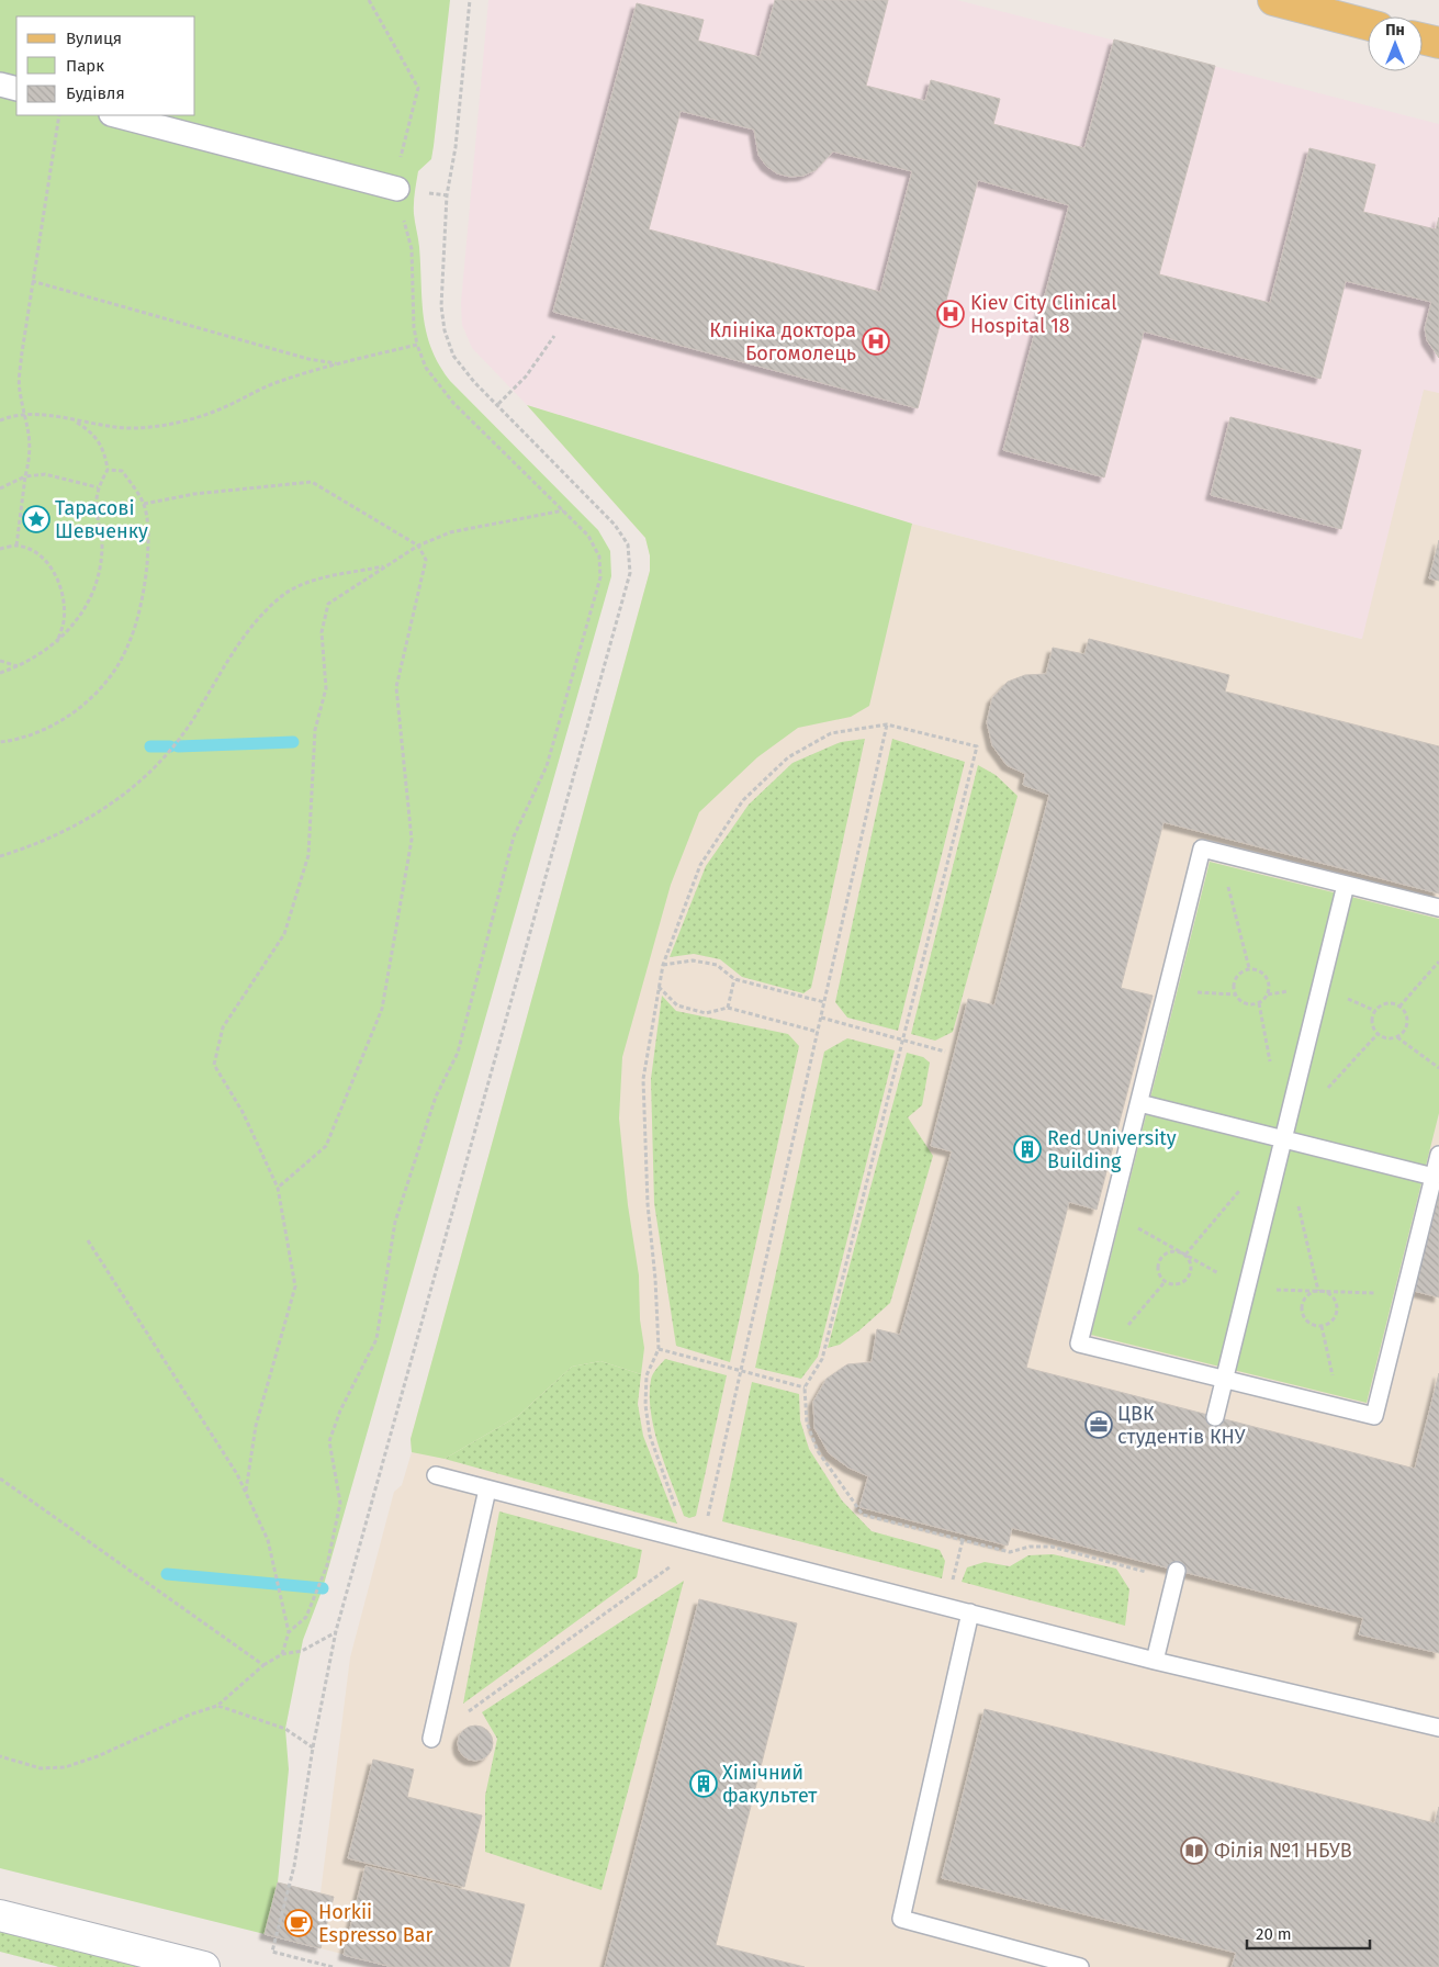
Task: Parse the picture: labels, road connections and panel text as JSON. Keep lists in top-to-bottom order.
{
  "places": {
    "hospital": ["Kiev City Clinical Hospital 18", "Клініка доктора Богомолець"],
    "place": ["Тарасові Шевченку"],
    "building": ["Red University Building", "Хімічний факультет"],
    "office": ["ЦВК студентів КНУ"],
    "library": ["Філія №1 НБУВ"],
    "cafe": ["Horkii Espresso Bar"]
  },
  "legend": ["Вулиця", "Парк", "Будівля"],
  "scale_bar": "20 m",
  "north": "top"
}
